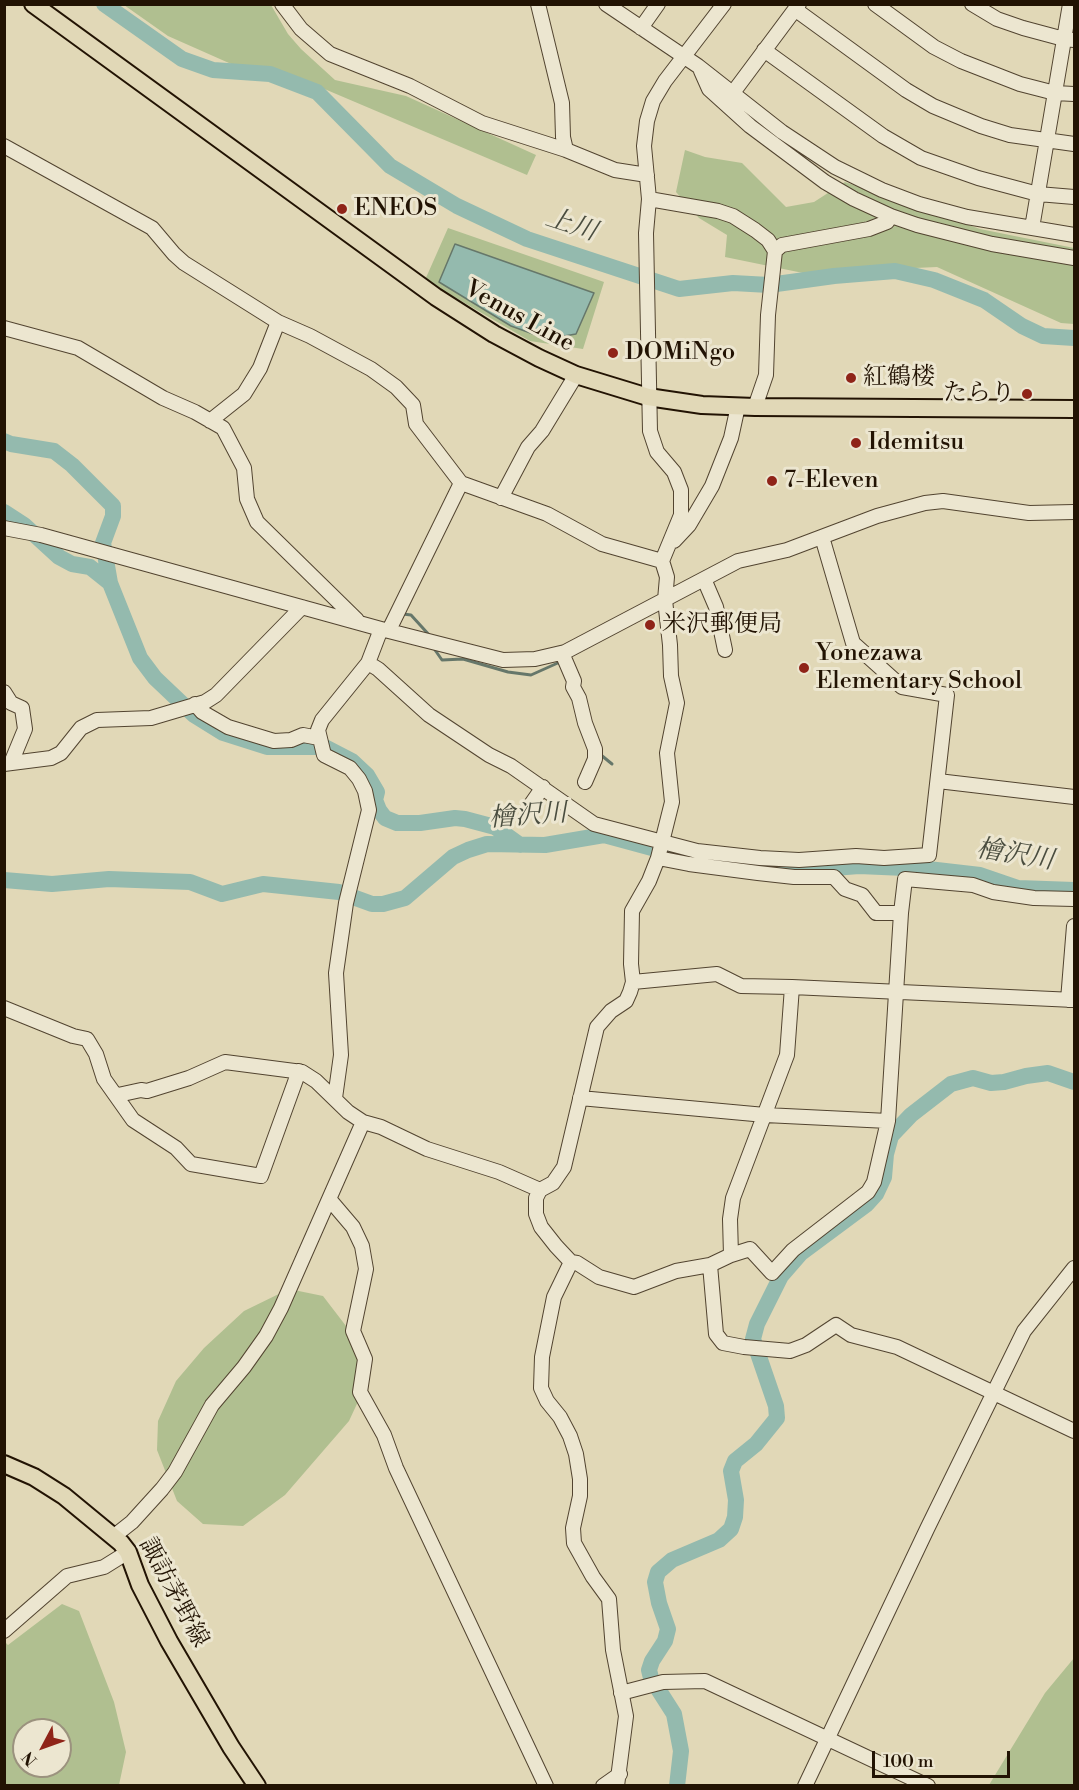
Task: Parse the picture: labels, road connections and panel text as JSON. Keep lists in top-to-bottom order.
{
  "streets": {
    "main road": ["Venus Line", "諏訪茅野線"]
  },
  "water": ["上川", "檜沢川"],
  "places": [
    "ENEOS",
    "DOMiNgo",
    "紅鶴楼",
    "たらり",
    "Idemitsu",
    "7-Eleven",
    "米沢郵便局",
    "Yonezawa Elementary School"
  ],
  "scale_bar": "100 m",
  "north": "bottom left"
}
